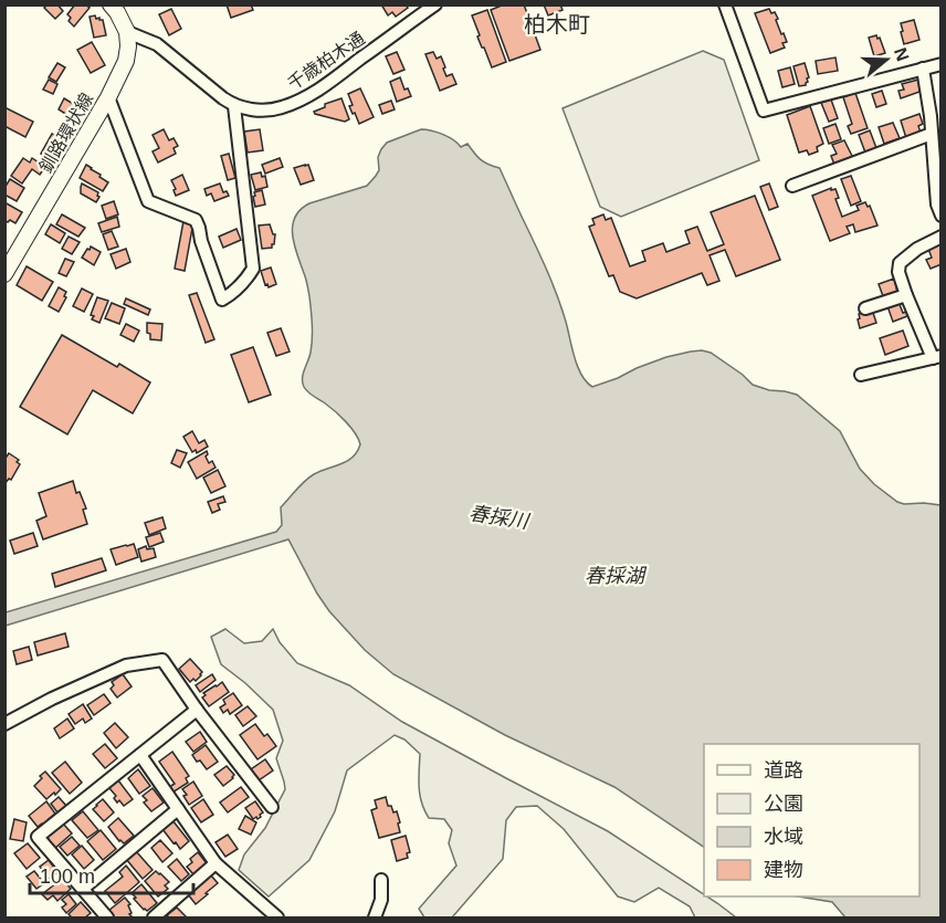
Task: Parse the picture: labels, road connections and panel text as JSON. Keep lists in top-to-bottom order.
{
  "streets": {
    "main road": ["釧路環状線"],
    "street": ["千歳柏木通"]
  },
  "districts": ["柏木町"],
  "water": ["春採川", "春採湖"],
  "legend": [
    "道路",
    "公園",
    "水域",
    "建物"
  ],
  "scale_bar": "100 m",
  "north": "right"
}
